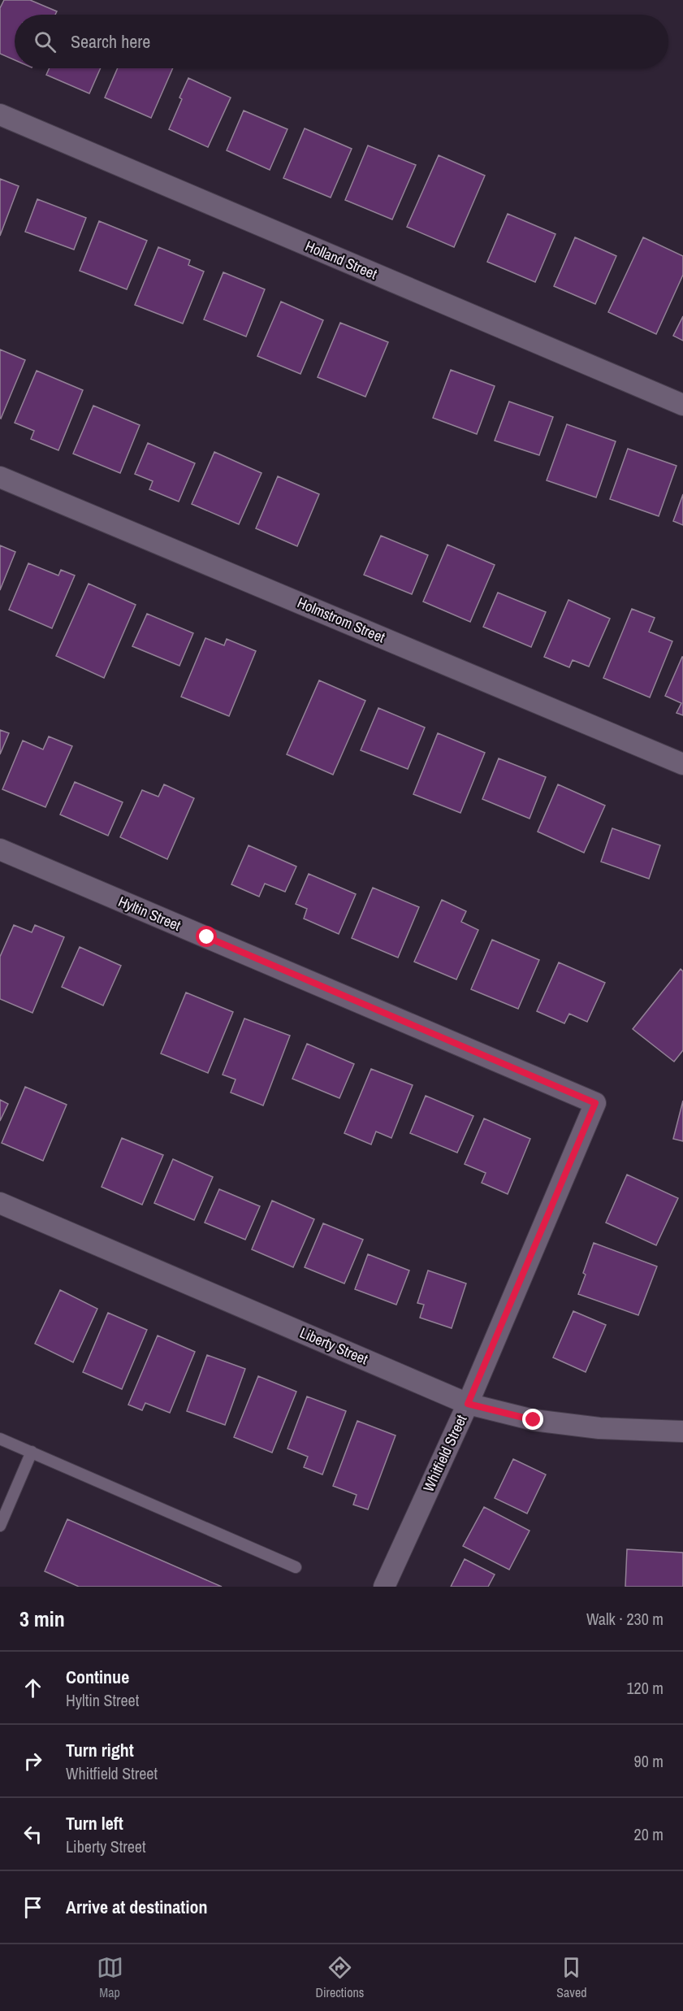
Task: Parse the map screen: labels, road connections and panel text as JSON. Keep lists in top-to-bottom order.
{
  "streets": {
    "street": [
      "Holland Street",
      "Holmstrom Street",
      "Hyltin Street",
      "Liberty Street",
      "Whitfield Street"
    ]
  },
  "crossings": [
    ["Hyltin Street", "Whitfield Street"],
    ["Liberty Street", "Whitfield Street"]
  ],
  "page": {
    "search": "Search here",
    "heading": ["3 min", "Walk · 230 m"],
    "list": [
      ["Continue", "Hyltin Street", "120 m"],
      ["Turn right", "Whitfield Street", "90 m"],
      ["Turn left", "Liberty Street", "20 m"],
      "Arrive at destination"
    ],
    "nav": ["Map", "Directions", "Saved"]
  }
}
